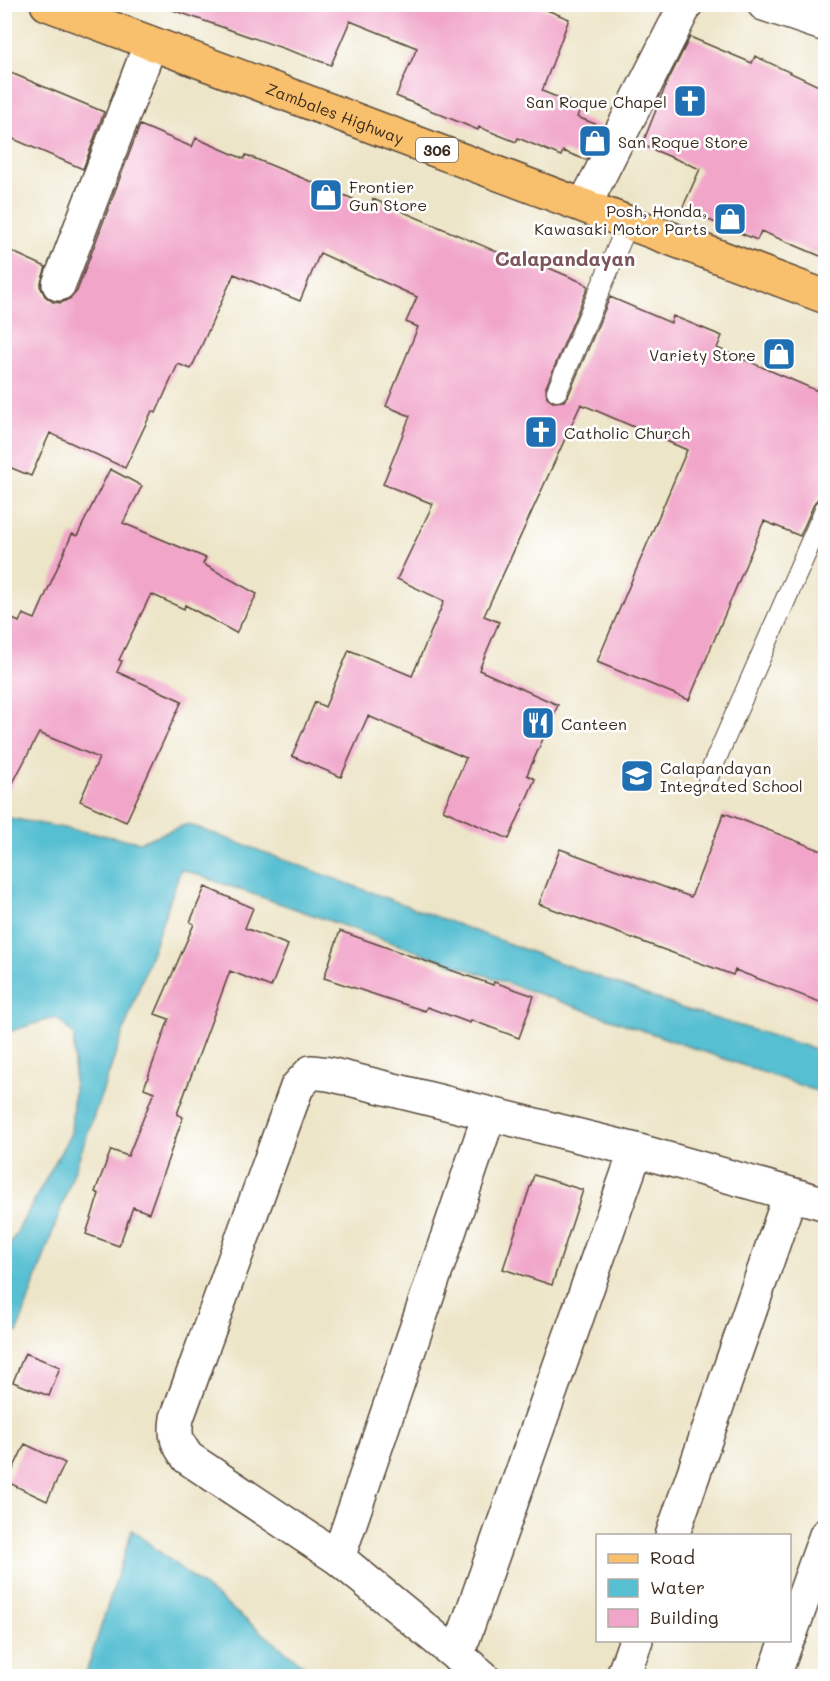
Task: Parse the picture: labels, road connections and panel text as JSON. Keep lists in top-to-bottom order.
{
  "streets": {
    "main road": ["Zambales Highway", "306"]
  },
  "districts": ["Calapandayan"],
  "places": {
    "church": ["San Roque Chapel", "Catholic Church"],
    "shop": [
      "San Roque Store",
      "Frontier Gun Store",
      "Posh, Honda, Kawasaki Motor Parts",
      "Variety Store"
    ],
    "restaurant": ["Canteen"],
    "school or university": ["Calapandayan Integrated School"]
  },
  "legend": ["Road", "Water", "Building"]
}
